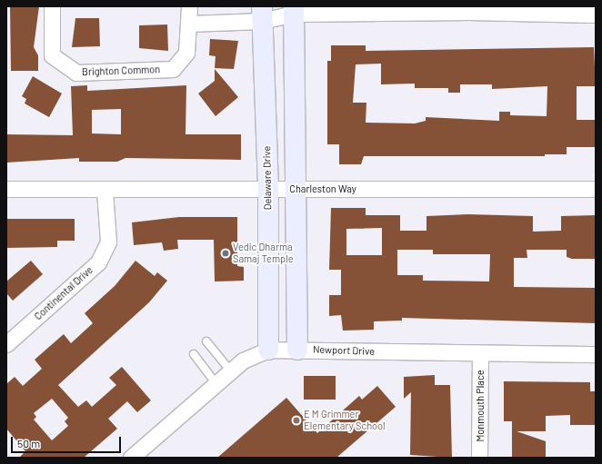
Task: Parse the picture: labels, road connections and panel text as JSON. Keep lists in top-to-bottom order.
{
  "streets": {
    "street": [
      "Brighton Common",
      "Delaware Drive",
      "Charleston Way",
      "Continental Drive",
      "Newport Drive",
      "Monmouth Place"
    ]
  },
  "crossings": [
    ["Delaware Drive", "Charleston Way"],
    ["Delaware Drive", "Newport Drive"],
    ["Charleston Way", "Continental Drive"],
    ["Newport Drive", "Monmouth Place"]
  ],
  "places": ["Vedic Dharma Samaj Temple", "E M Grimmer Elementary School"],
  "scale_bar": "50 m"
}
